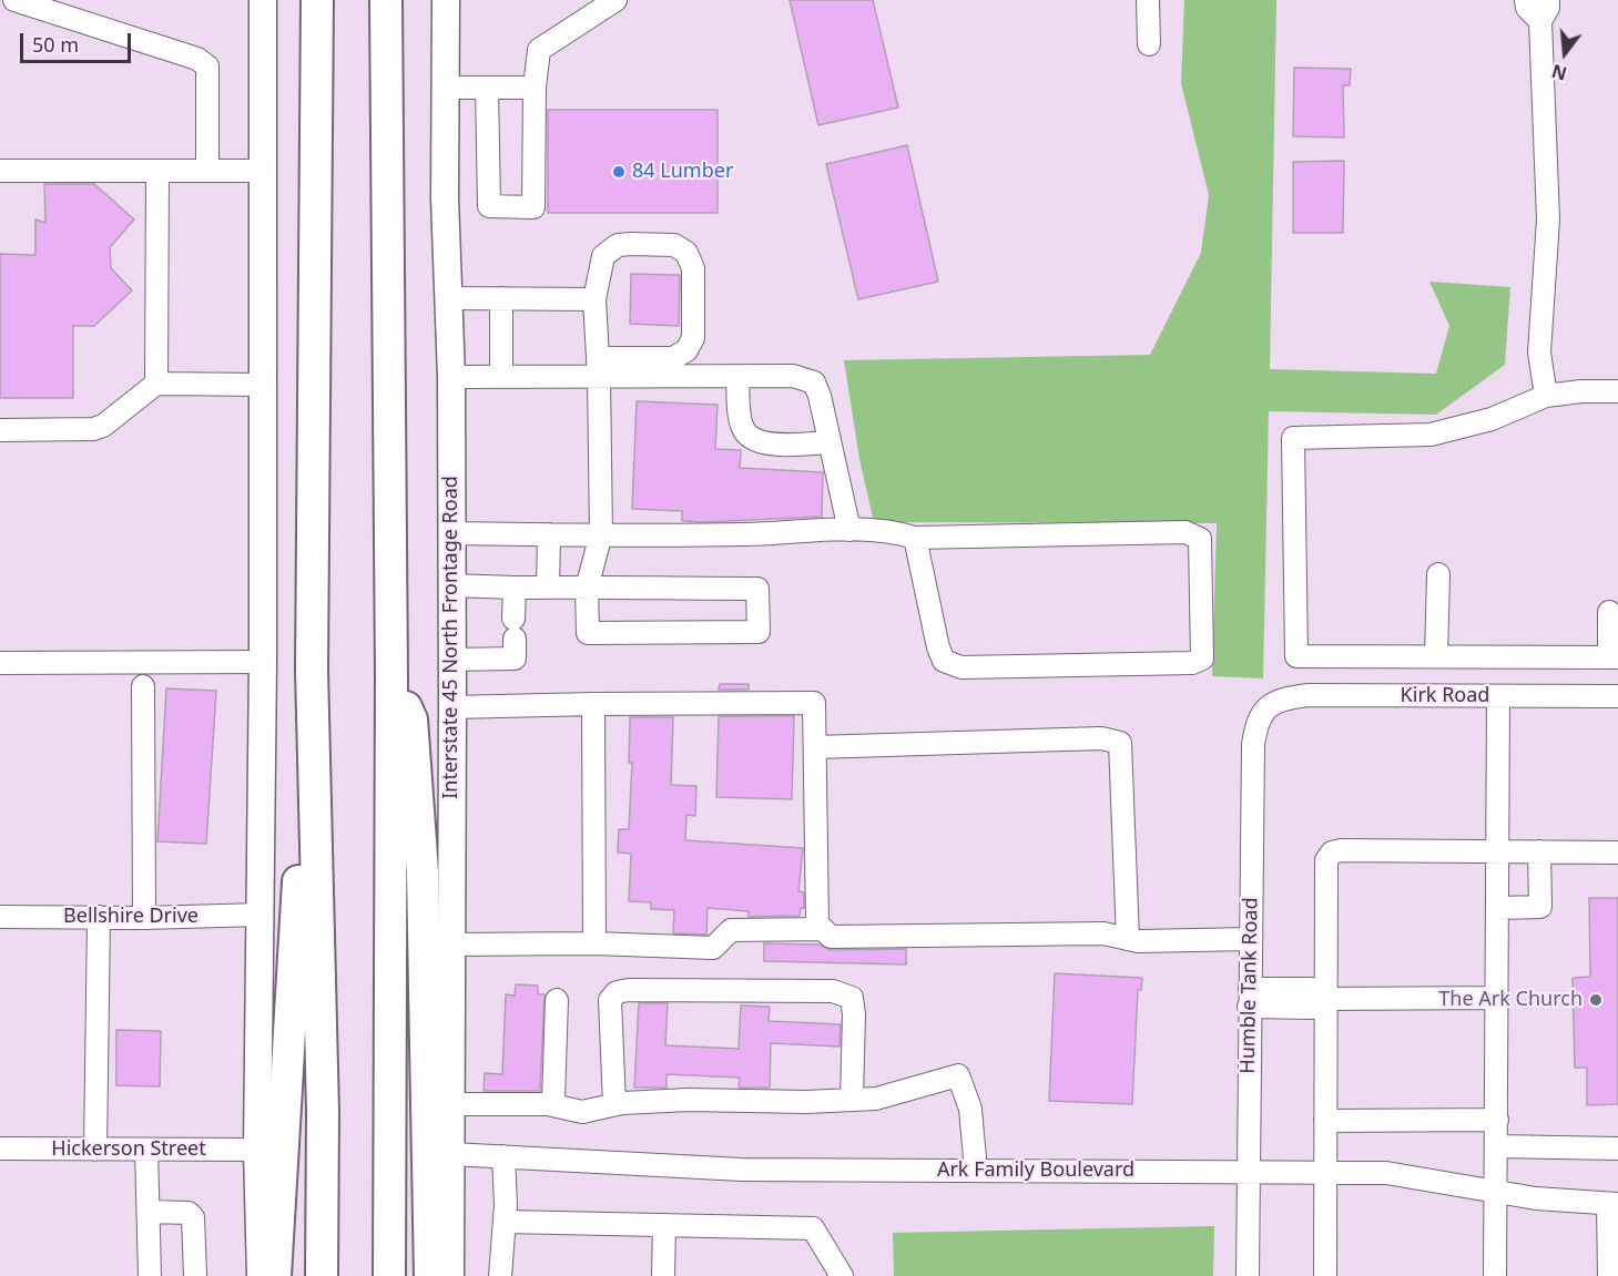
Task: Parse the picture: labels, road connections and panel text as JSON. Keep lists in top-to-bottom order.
{
  "streets": {
    "main road": ["Interstate 45 North Frontage Road"],
    "street": [
      "Kirk Road",
      "Bellshire Drive",
      "Humble Tank Road",
      "Hickerson Street",
      "Ark Family Boulevard"
    ]
  },
  "crossings": [
    ["Interstate 45 North Frontage Road", "Ark Family Boulevard"],
    ["Kirk Road", "Humble Tank Road"],
    ["Humble Tank Road", "Ark Family Boulevard"]
  ],
  "places": ["84 Lumber", "The Ark Church"],
  "scale_bar": "50 m",
  "north": "bottom"
}
